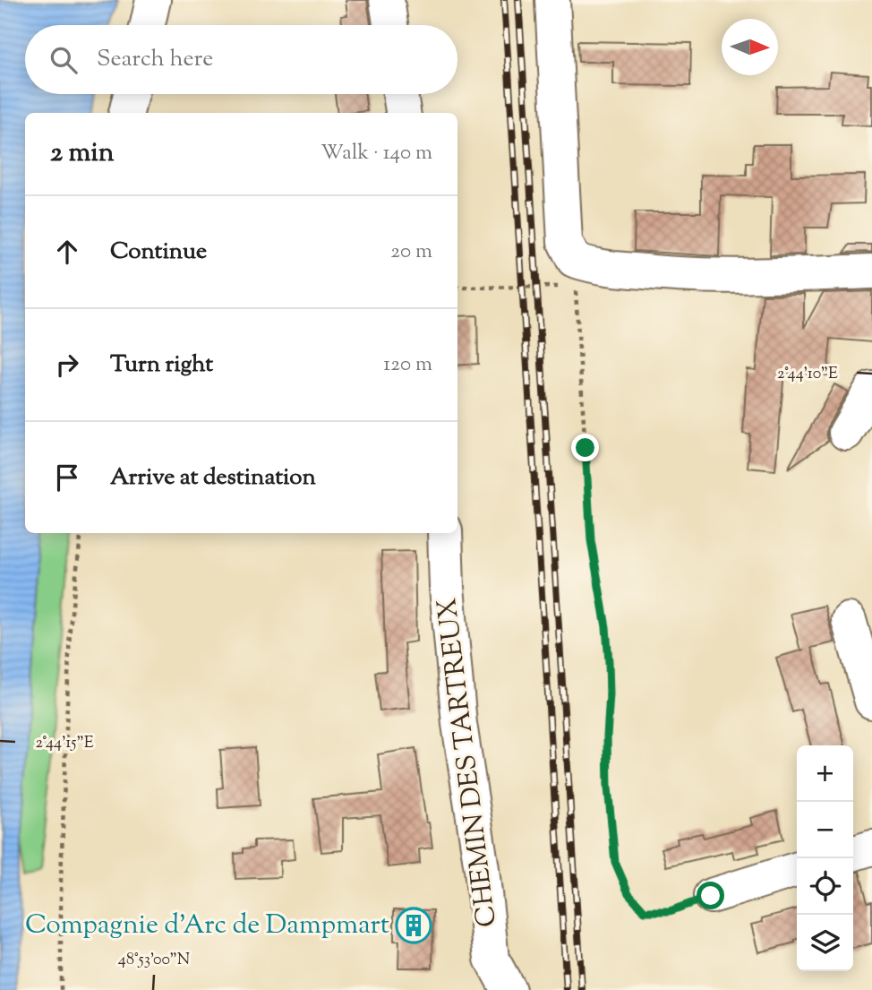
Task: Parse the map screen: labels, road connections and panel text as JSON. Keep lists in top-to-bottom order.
{
  "streets": {
    "street": ["CHEMIN DES TARTREUX"]
  },
  "places": {
    "building": ["Compagnie d'Arc de Dampmart"]
  },
  "north": "right",
  "page": {
    "search": "Search here",
    "heading": ["2 min", "Walk · 140 m"],
    "list": [
      ["Continue", "20 m"],
      ["Turn right", "120 m"],
      "Arrive at destination"
    ],
    "map_buttons": ["+", "−"]
  },
  "coordinates": ["2°44'10\"E", "2°44'15\"E", "48°53'00\"N"]
}
